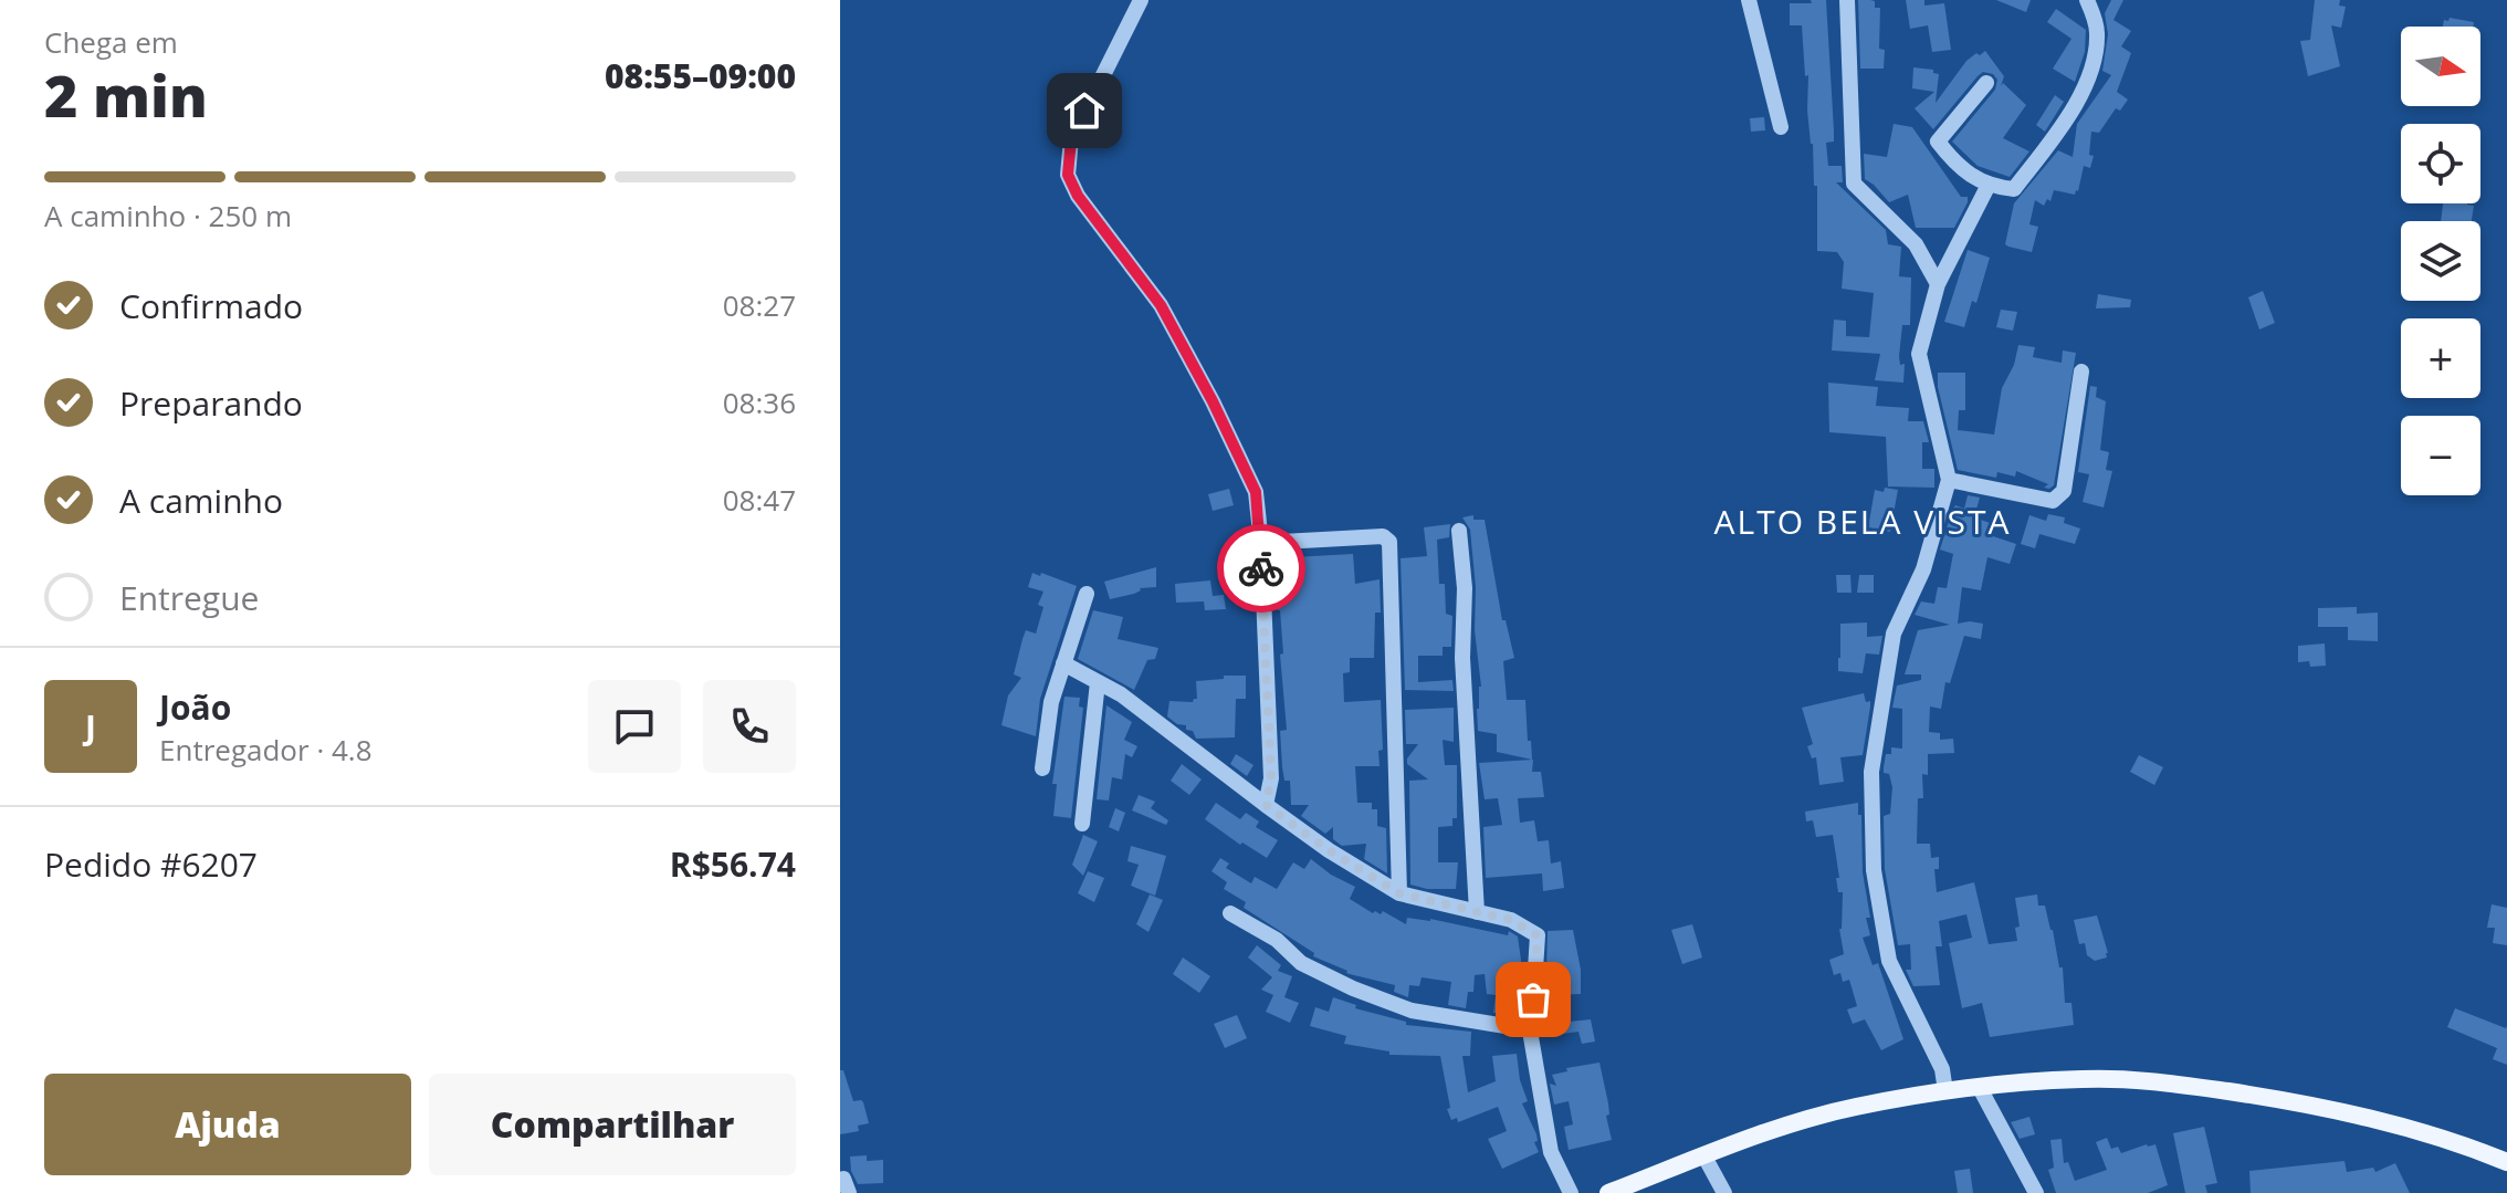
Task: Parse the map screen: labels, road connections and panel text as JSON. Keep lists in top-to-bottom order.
{
  "districts": ["ALTO BELA VISTA"],
  "north": "right",
  "page": {
    "heading": ["2 min", "Chega em", "08:55–09:00"],
    "panel": [
      "João",
      "Entregador · 4.8",
      "Pedido #6207",
      "R$56.74"
    ],
    "map_buttons": ["+", "−"],
    "bar": "A caminho · 250 m",
    "list": [
      ["Confirmado", "08:27"],
      ["Preparando", "08:36"],
      ["A caminho", "08:47"],
      "Entregue"
    ],
    "round": "J",
    "buttons": ["Ajuda", "Compartilhar"]
  }
}
